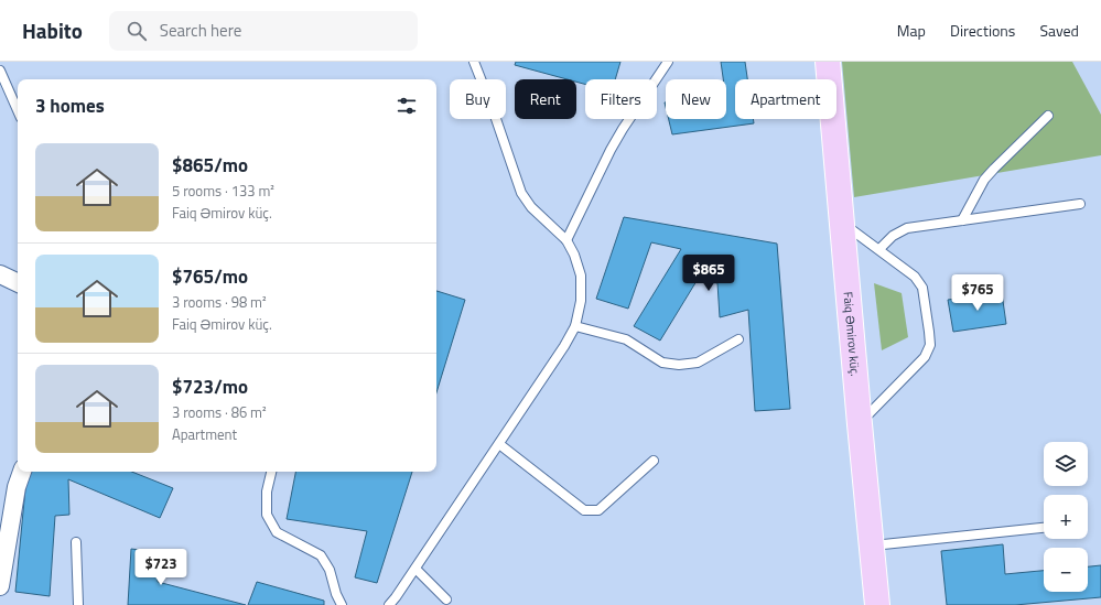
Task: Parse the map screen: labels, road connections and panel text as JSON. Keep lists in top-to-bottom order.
{
  "streets": {
    "highway": ["Faiq Əmirov küç."]
  },
  "page": {
    "header": "Habito",
    "search": "Search here",
    "nav": ["Map", "Directions", "Saved"],
    "chip": [
      "Buy",
      "Rent",
      "Filters",
      "New",
      "Apartment"
    ],
    "heading": "3 homes",
    "list": [
      {
        "name": "$865/mo",
        "note": "5 rooms · 133 m² · Faiq Əmirov küç."
      },
      {
        "name": "$765/mo",
        "note": "3 rooms · 98 m² · Faiq Əmirov küç."
      },
      {
        "name": "$723/mo",
        "note": "3 rooms · 86 m² · Apartment"
      }
    ],
    "price": ["$865", "$765", "$723"],
    "map_buttons": ["+", "−"]
  }
}
